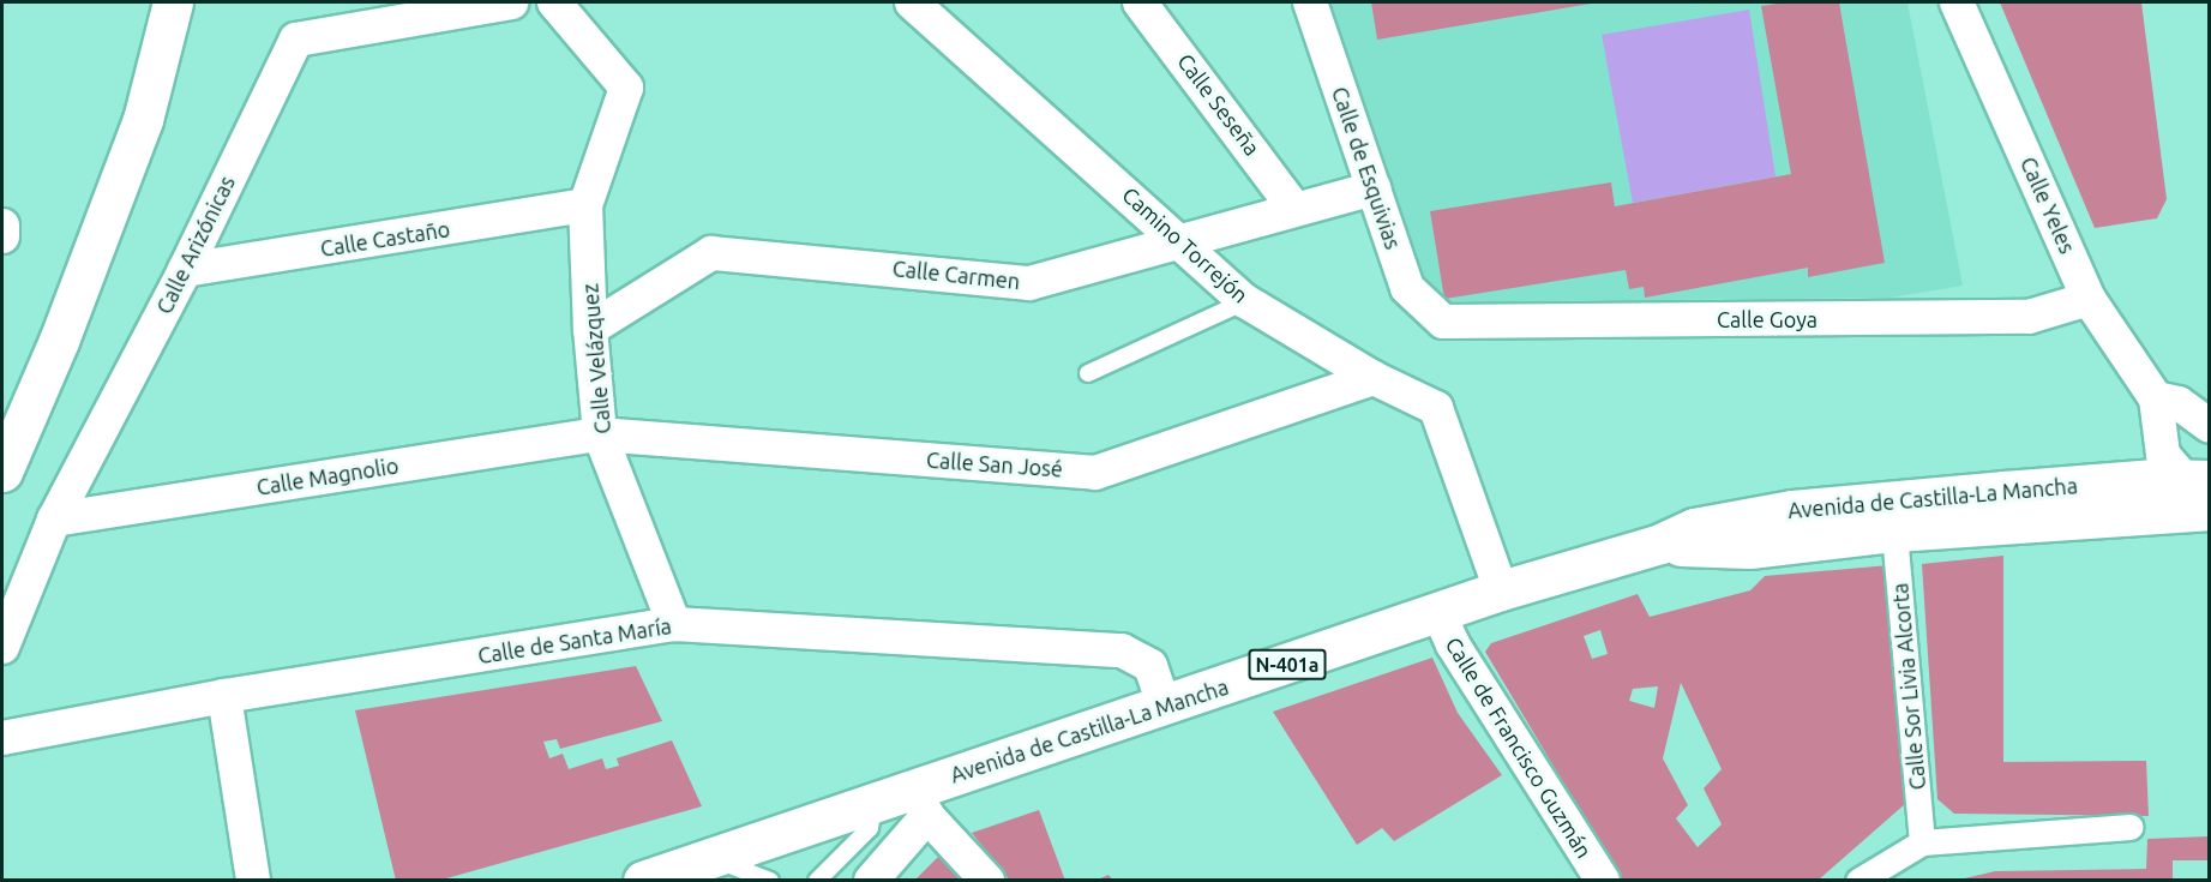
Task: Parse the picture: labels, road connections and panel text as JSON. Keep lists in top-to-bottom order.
{
  "streets": {
    "main road": ["Avenida de Castilla-La Mancha", "N-401a"],
    "street": [
      "Calle Seseña",
      "Calle de Esquivias",
      "Calle Yeles",
      "Calle Castaño",
      "Calle Arizónicas",
      "Camino Torrejón",
      "Calle Carmen",
      "Calle Goya",
      "Calle Velázquez",
      "Calle San José",
      "Calle Magnolio",
      "Calle de Santa María",
      "Calle Sor Livia Alcorta",
      "Calle de Francisco Guzmán"
    ]
  },
  "crossings": [
    ["Calle Seseña", "Calle Carmen"],
    ["Calle de Esquivias", "Calle Carmen"],
    ["Calle de Esquivias", "Calle Goya"],
    ["Calle Yeles", "Calle Goya"],
    ["Calle Yeles", "Avenida de Castilla-La Mancha"],
    ["Calle Castaño", "Calle Arizónicas"],
    ["Calle Castaño", "Calle Velázquez"],
    ["Calle Arizónicas", "Calle Magnolio"],
    ["Camino Torrejón", "Calle Carmen"],
    ["Camino Torrejón", "Calle San José"],
    ["Camino Torrejón", "Avenida de Castilla-La Mancha"],
    ["Calle Carmen", "Calle Velázquez"],
    ["Calle Velázquez", "Calle San José"],
    ["Calle Velázquez", "Calle Magnolio"],
    ["Calle Velázquez", "Calle de Santa María"],
    ["Calle San José", "Calle Magnolio"],
    ["Avenida de Castilla-La Mancha", "Calle de Santa María"],
    ["Avenida de Castilla-La Mancha", "Calle Sor Livia Alcorta"],
    ["Avenida de Castilla-La Mancha", "Calle de Francisco Guzmán"]
  ]
}
